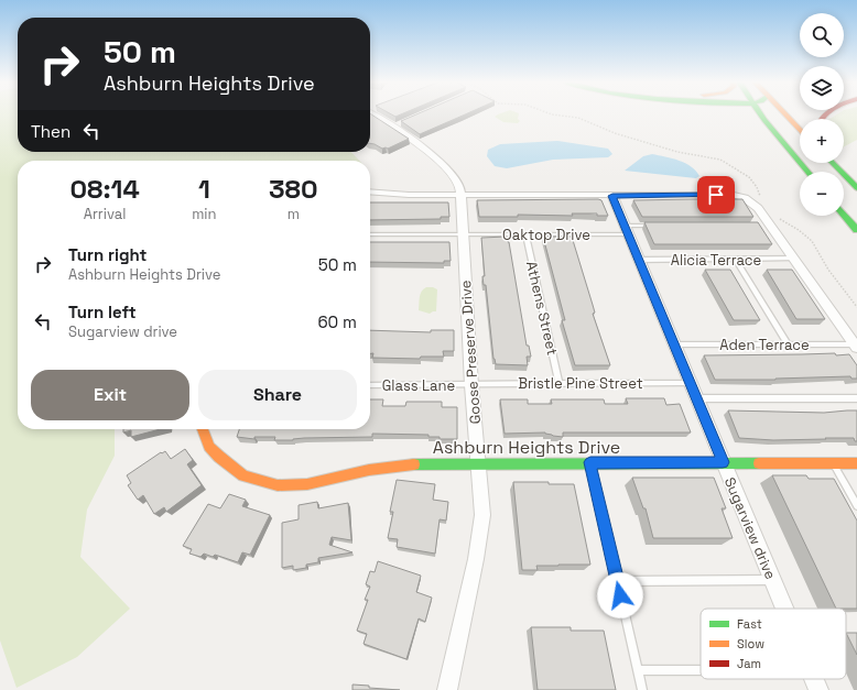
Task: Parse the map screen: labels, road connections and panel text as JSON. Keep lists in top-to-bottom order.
{
  "streets": {
    "main road": ["Ashburn Heights Drive"],
    "street": ["Goose Preserve Drive", "Sugarview drive"],
    "lane": [
      "Oaktop Drive",
      "Alicia Terrace",
      "Athens Street",
      "Aden Terrace",
      "Bristle Pine Street",
      "Glass Lane"
    ]
  },
  "crossings": [
    ["Oaktop Drive", "Athens Street"],
    ["Oaktop Drive", "Goose Preserve Drive"],
    ["Oaktop Drive", "Sugarview drive"],
    ["Alicia Terrace", "Sugarview drive"],
    ["Athens Street", "Bristle Pine Street"],
    ["Aden Terrace", "Sugarview drive"],
    ["Goose Preserve Drive", "Bristle Pine Street"],
    ["Goose Preserve Drive", "Glass Lane"],
    ["Goose Preserve Drive", "Ashburn Heights Drive"],
    ["Bristle Pine Street", "Glass Lane"],
    ["Bristle Pine Street", "Sugarview drive"],
    ["Ashburn Heights Drive", "Sugarview drive"]
  ],
  "legend": ["Fast", "Slow", "Jam"],
  "page": {
    "map_buttons": ["+", "−"],
    "turn": ["50 m", "Ashburn Heights Drive"],
    "then": "Then",
    "eta": [
      "08:14",
      "Arrival",
      "1",
      "min",
      "380",
      "m"
    ],
    "list": [
      {
        "name": "Turn right",
        "note": "Ashburn Heights Drive",
        "value": "50 m"
      },
      {
        "name": "Turn left",
        "note": "Sugarview drive",
        "value": "60 m"
      }
    ],
    "buttons": ["Exit", "Share"]
  }
}
